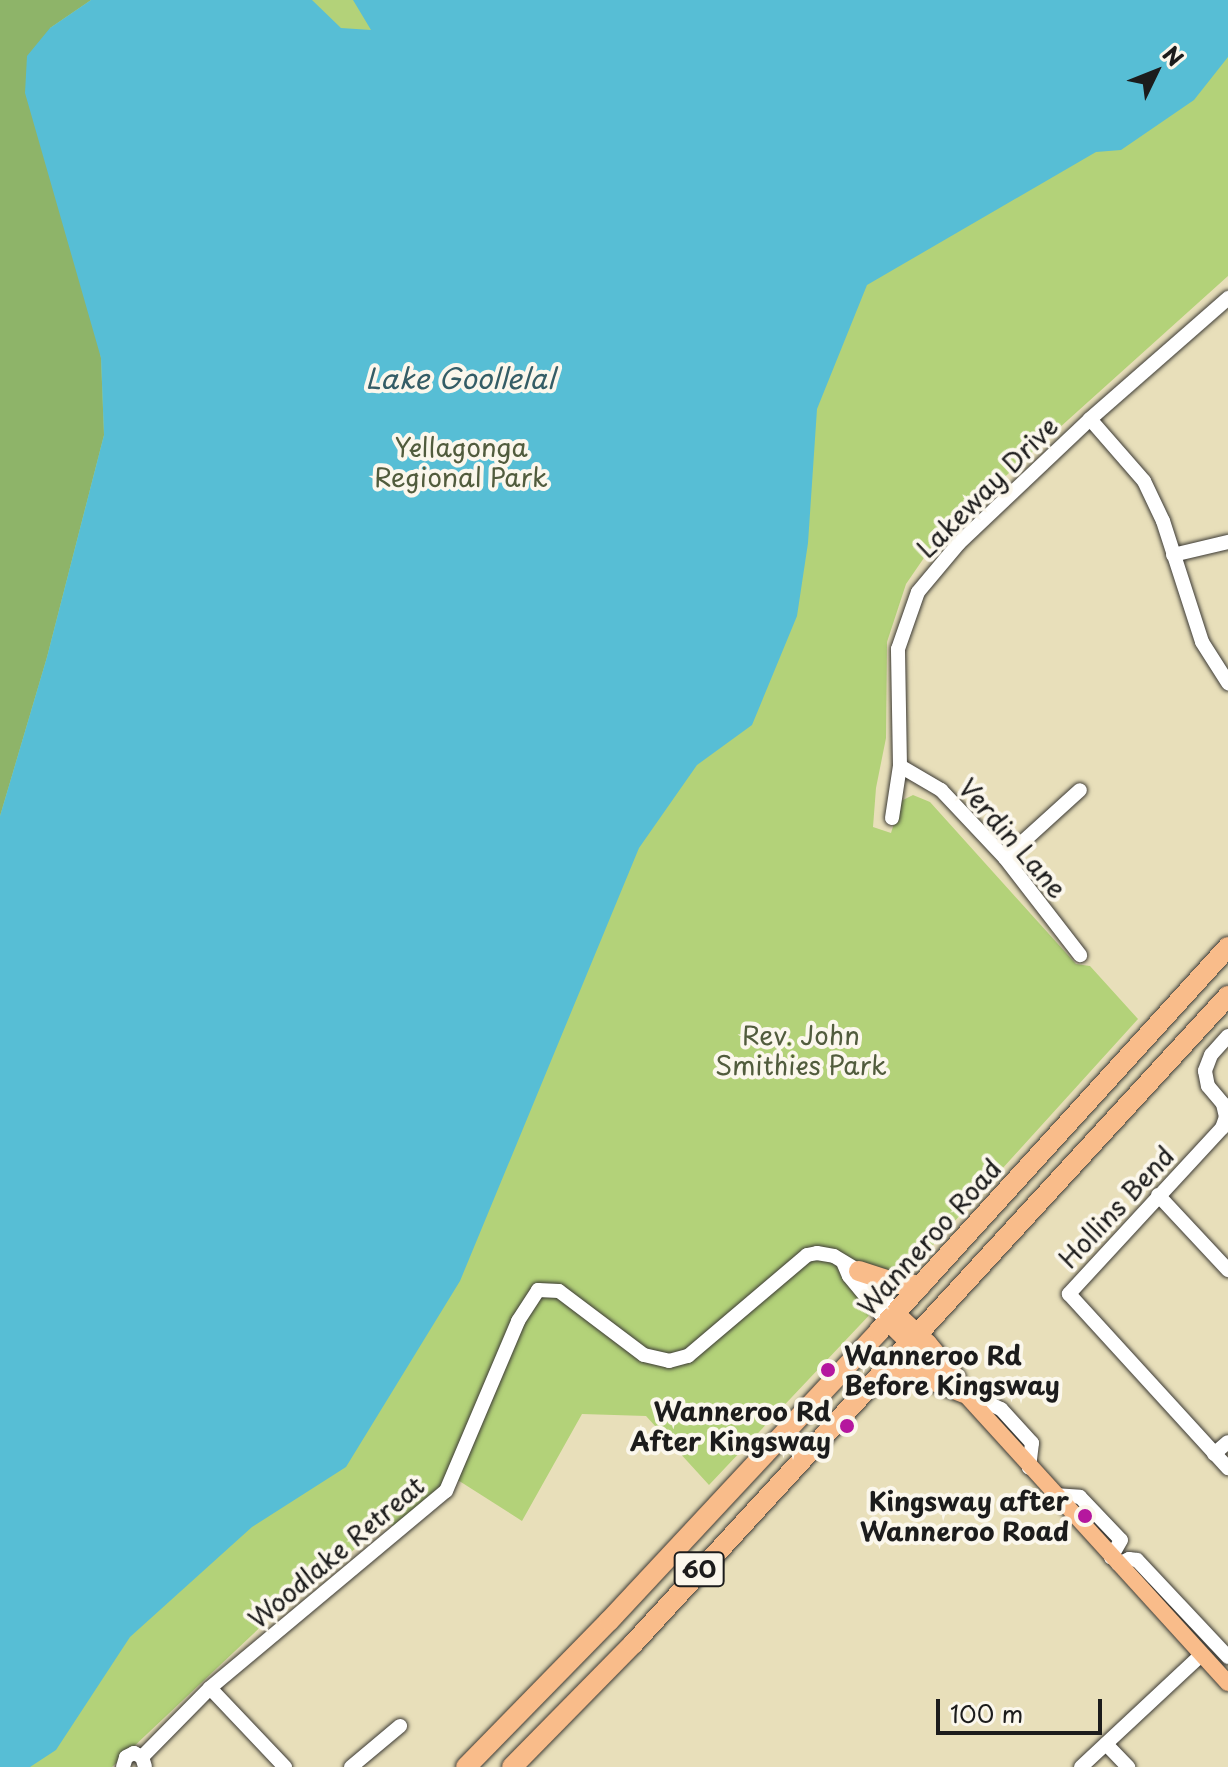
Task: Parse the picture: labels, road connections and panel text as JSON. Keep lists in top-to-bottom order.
{
  "streets": {
    "highway": ["Wanneroo Road", "60"],
    "street": [
      "Lakeway Drive",
      "Verdin Lane",
      "Hollins Bend",
      "Woodlake Retreat"
    ]
  },
  "crossings": [
    ["Lakeway Drive", "Verdin Lane"]
  ],
  "water": ["Lake Goollelal"],
  "parks": ["Yellagonga Regional Park", "Rev. John Smithies Park"],
  "places": ["Wanneroo Rd Before Kingsway", "Wanneroo Rd After Kingsway", "Kingsway after Wanneroo Road"],
  "scale_bar": "100 m",
  "north": "top right"
}
